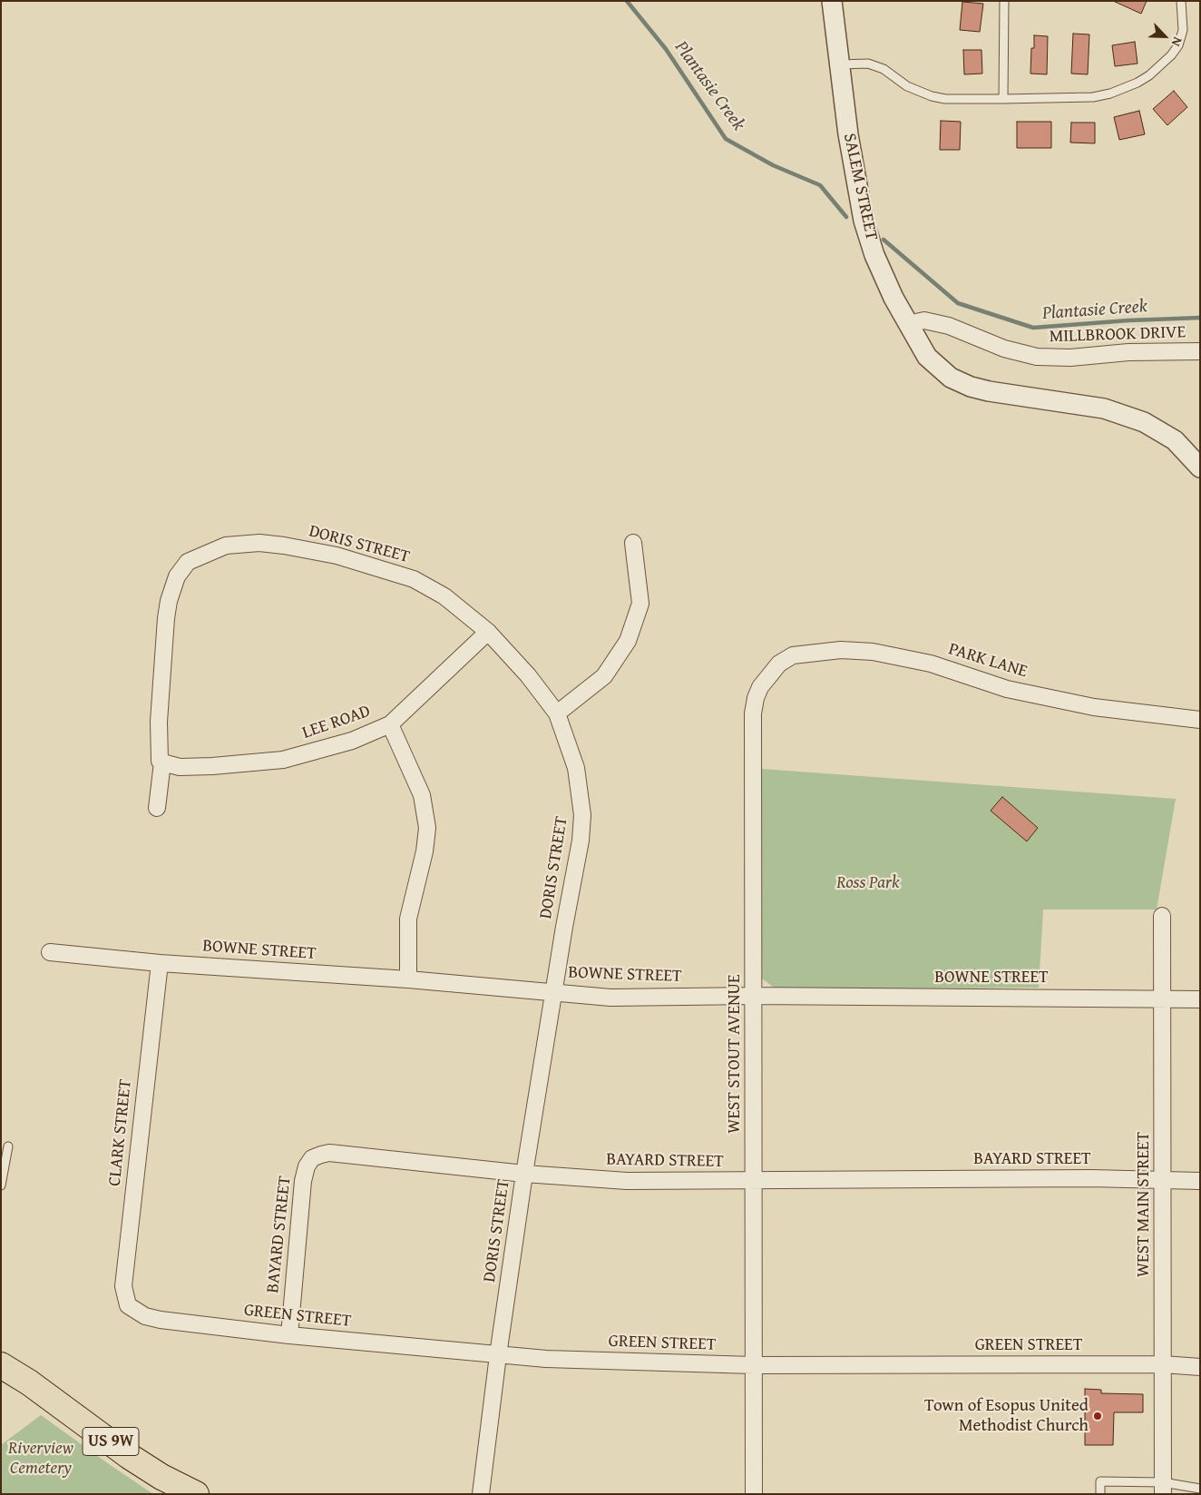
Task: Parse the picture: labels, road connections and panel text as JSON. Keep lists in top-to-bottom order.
{
  "streets": {
    "highway": ["US 9W"],
    "street": [
      "SALEM STREET",
      "MILLBROOK DRIVE",
      "DORIS STREET",
      "PARK LANE",
      "LEE ROAD",
      "BOWNE STREET",
      "WEST STOUT AVENUE",
      "CLARK STREET",
      "BAYARD STREET",
      "WEST MAIN STREET",
      "GREEN STREET"
    ]
  },
  "crossings": [
    ["SALEM STREET", "MILLBROOK DRIVE"],
    ["DORIS STREET", "LEE ROAD"],
    ["DORIS STREET", "BOWNE STREET"],
    ["DORIS STREET", "BAYARD STREET"],
    ["DORIS STREET", "GREEN STREET"],
    ["PARK LANE", "WEST STOUT AVENUE"],
    ["BOWNE STREET", "WEST STOUT AVENUE"],
    ["BOWNE STREET", "CLARK STREET"],
    ["BOWNE STREET", "WEST MAIN STREET"],
    ["WEST STOUT AVENUE", "BAYARD STREET"],
    ["WEST STOUT AVENUE", "GREEN STREET"],
    ["CLARK STREET", "GREEN STREET"],
    ["BAYARD STREET", "WEST MAIN STREET"],
    ["BAYARD STREET", "GREEN STREET"],
    ["WEST MAIN STREET", "GREEN STREET"]
  ],
  "water": ["Plantasie Creek"],
  "parks": ["Ross Park", "Riverview Cemetery"],
  "places": ["Town of Esopus United Methodist Church"],
  "north": "bottom right"
}
